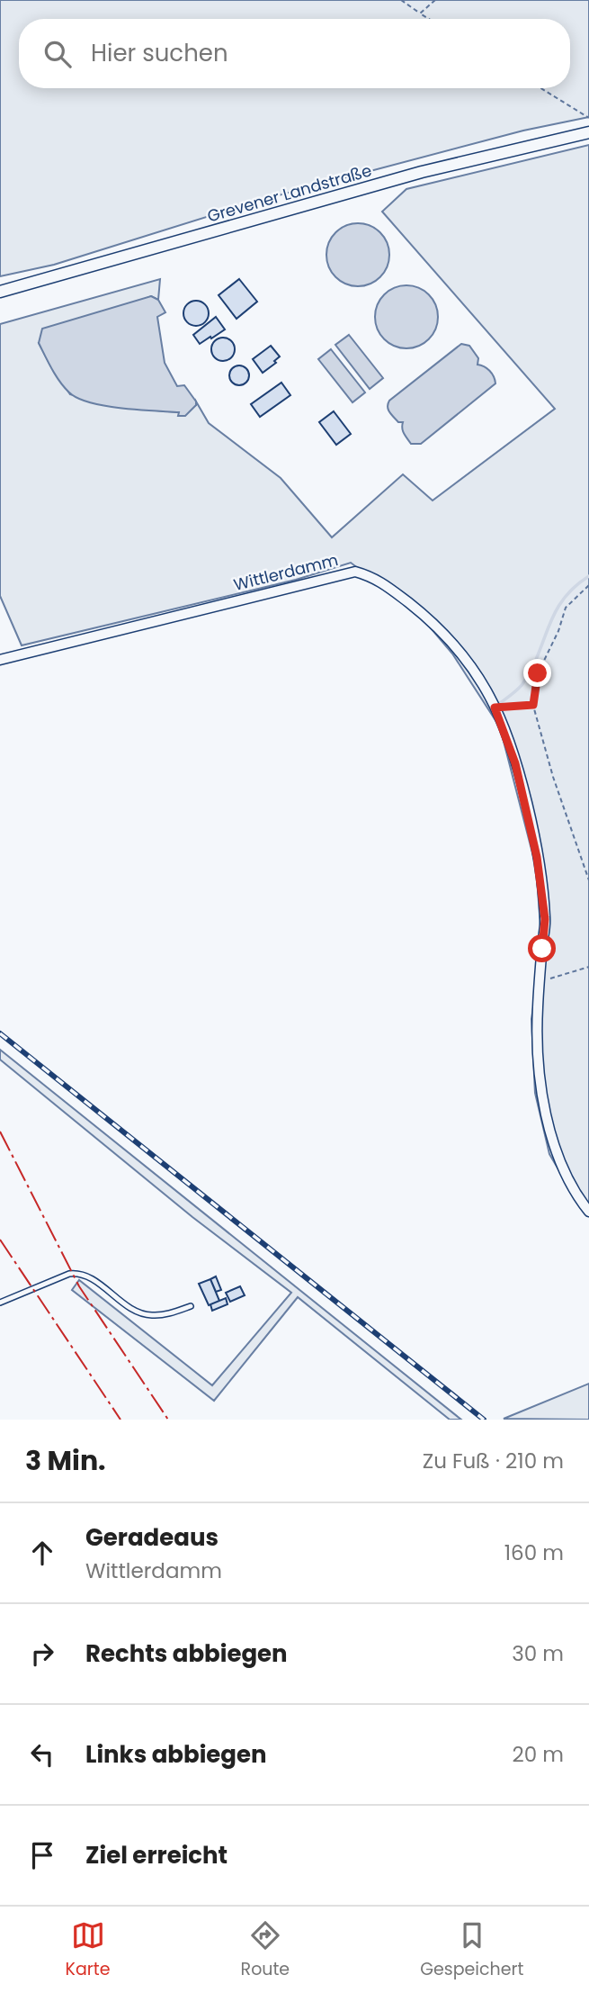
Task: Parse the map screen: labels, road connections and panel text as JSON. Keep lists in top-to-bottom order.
{
  "streets": {
    "street": ["Grevener Landstraße", "Wittlerdamm"]
  },
  "page": {
    "search": "Hier suchen",
    "heading": ["3 Min.", "Zu Fuß · 210 m"],
    "list": [
      ["Geradeaus", "Wittlerdamm", "160 m"],
      ["Rechts abbiegen", "30 m"],
      ["Links abbiegen", "20 m"],
      "Ziel erreicht"
    ],
    "nav": ["Karte", "Route", "Gespeichert"]
  }
}
